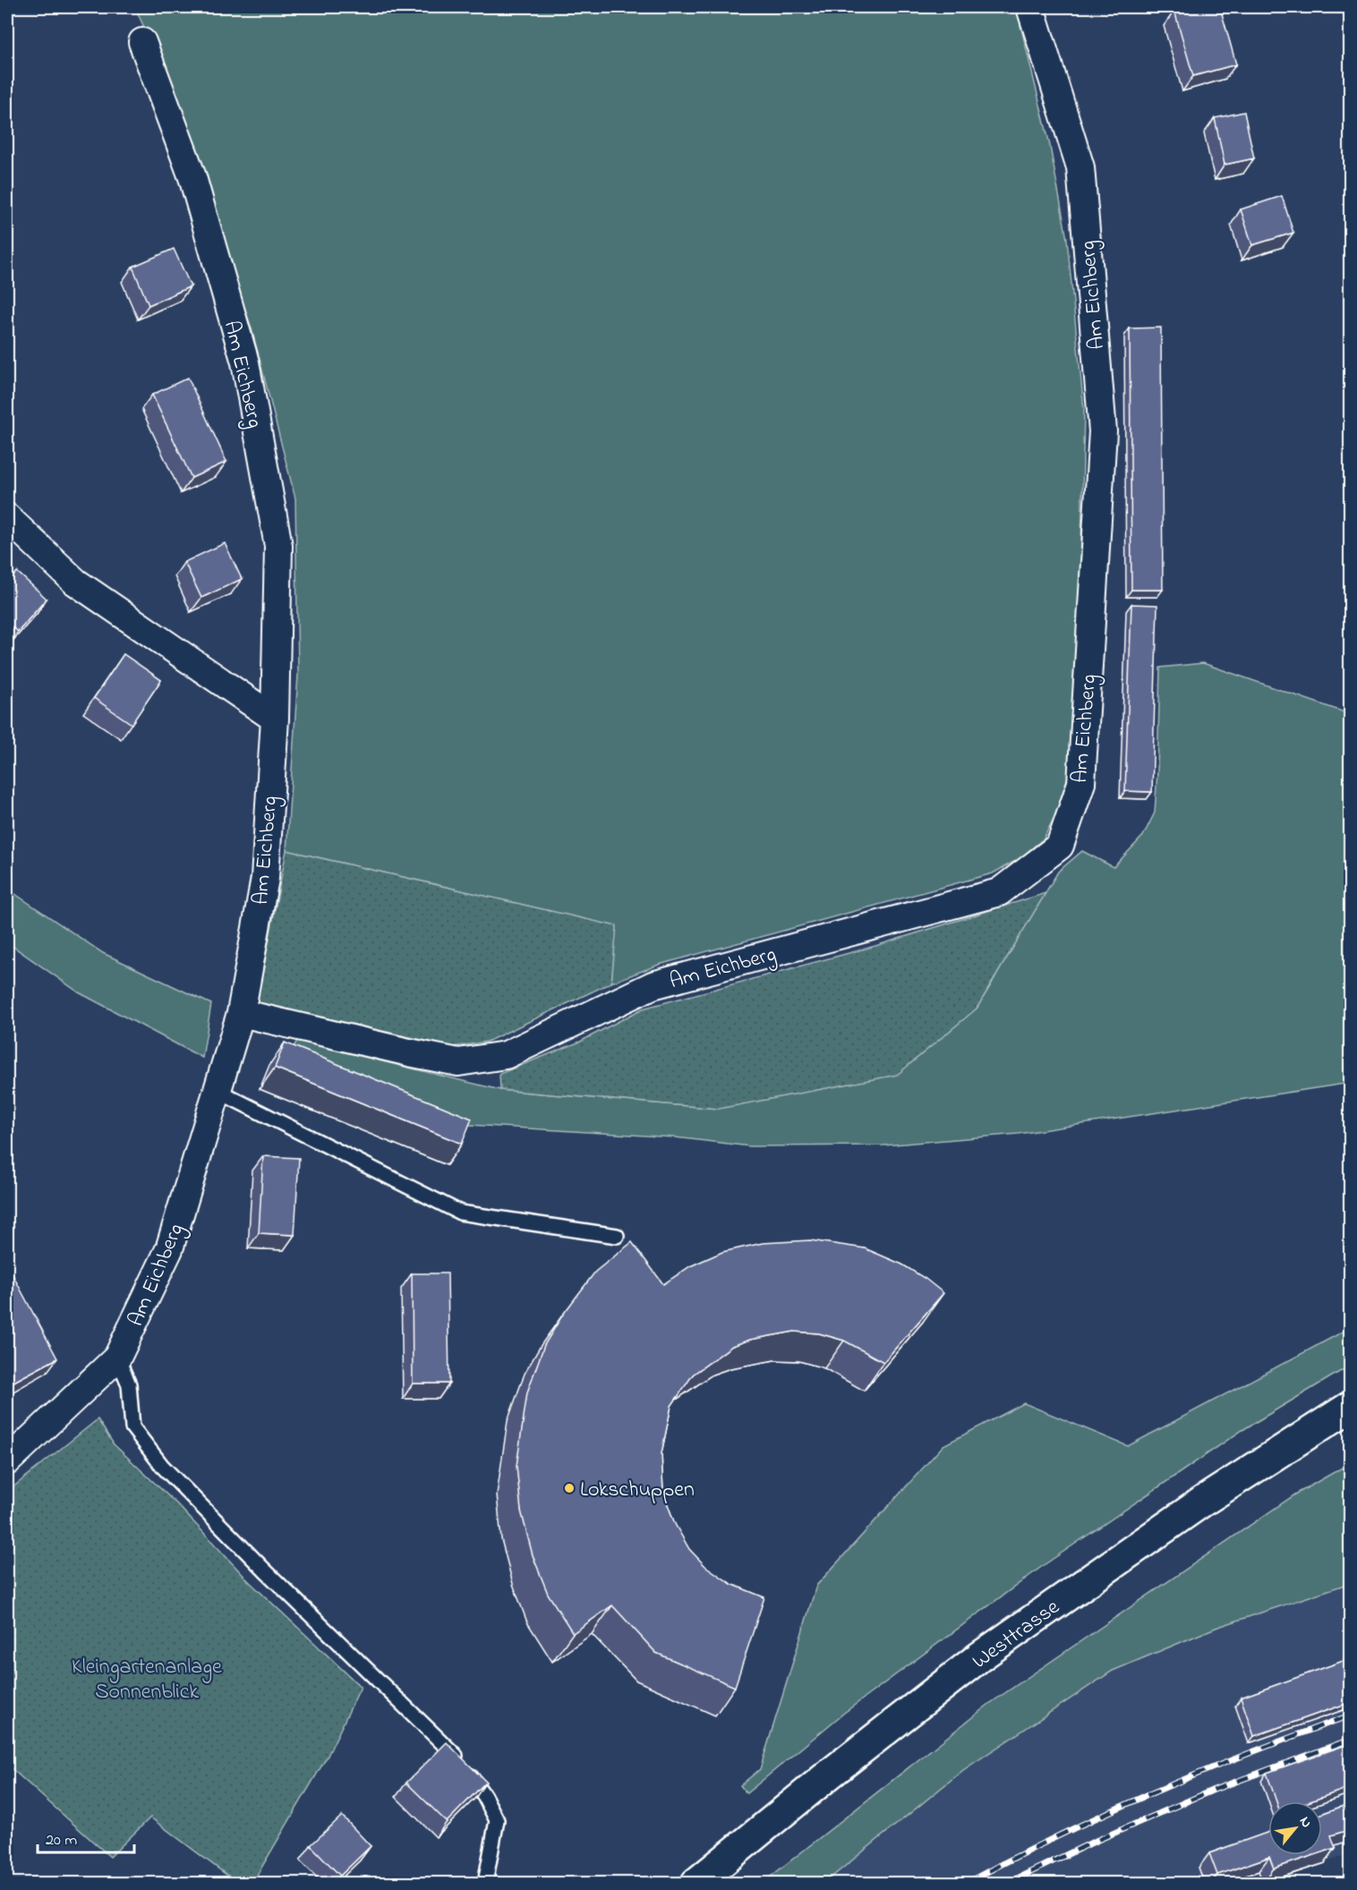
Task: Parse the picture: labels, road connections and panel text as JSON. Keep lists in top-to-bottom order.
{
  "streets": {
    "main road": ["Westtrasse"],
    "street": ["Am Eichberg"]
  },
  "parks": ["Kleingartenanlage Sonnenblick"],
  "places": ["Lokschuppen"],
  "scale_bar": "20 m",
  "north": "top right"
}
